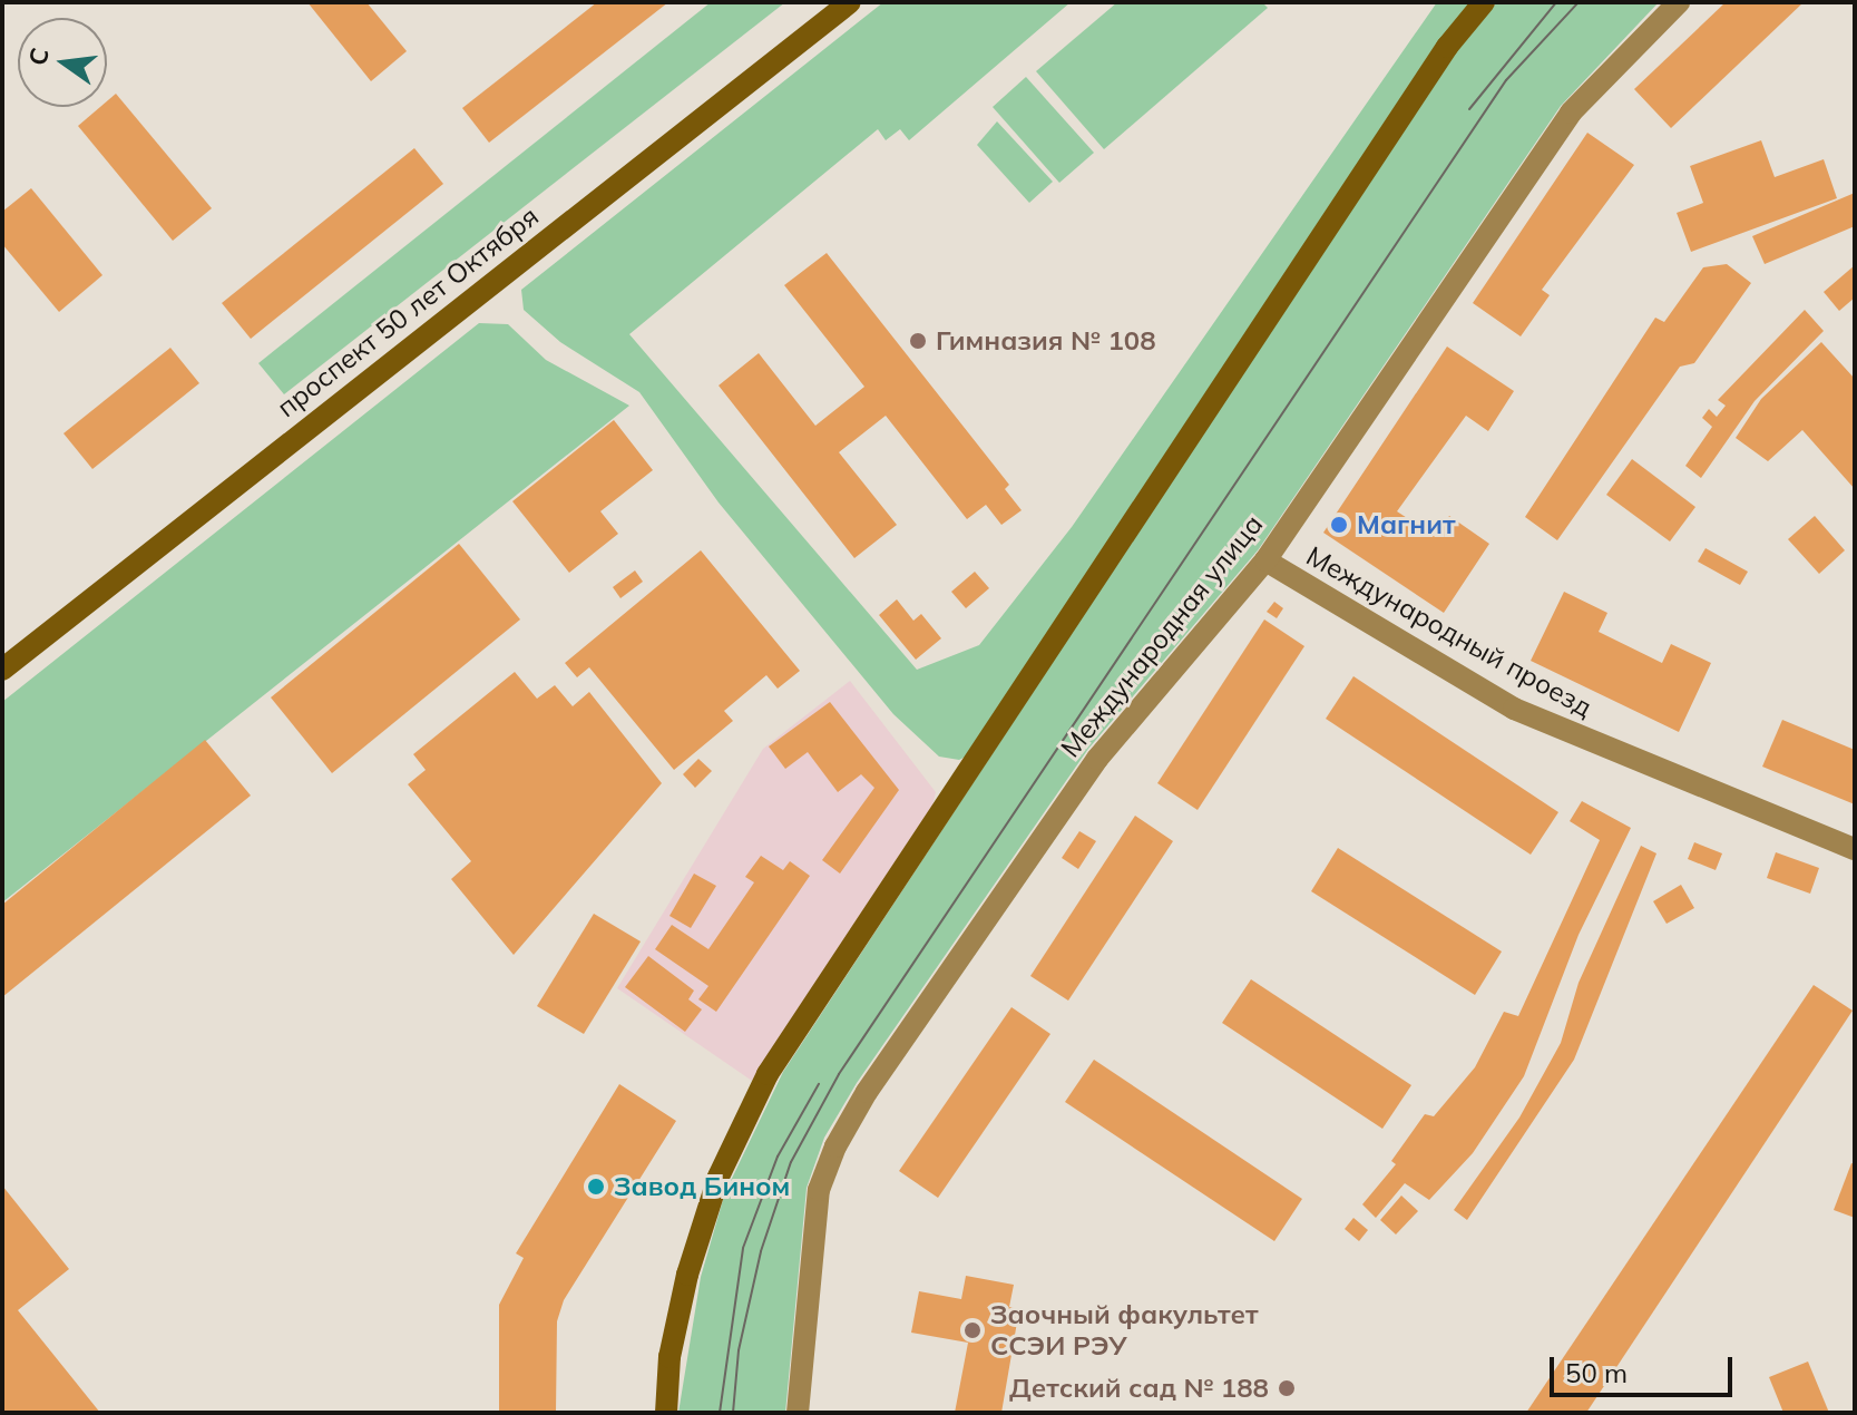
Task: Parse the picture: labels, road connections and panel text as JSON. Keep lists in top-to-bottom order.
{
  "streets": {
    "street": ["проспект 50 лет Октября", "Международный проезд", "Международная улица"]
  },
  "crossings": [
    ["Международный проезд", "Международная улица"]
  ],
  "places": [
    "Гимназия № 108",
    "Магнит",
    "Завод Бином",
    "Заочный факультет ССЭИ РЭУ",
    "Детский сад № 188"
  ],
  "scale_bar": "50 m",
  "north": "left"
}
